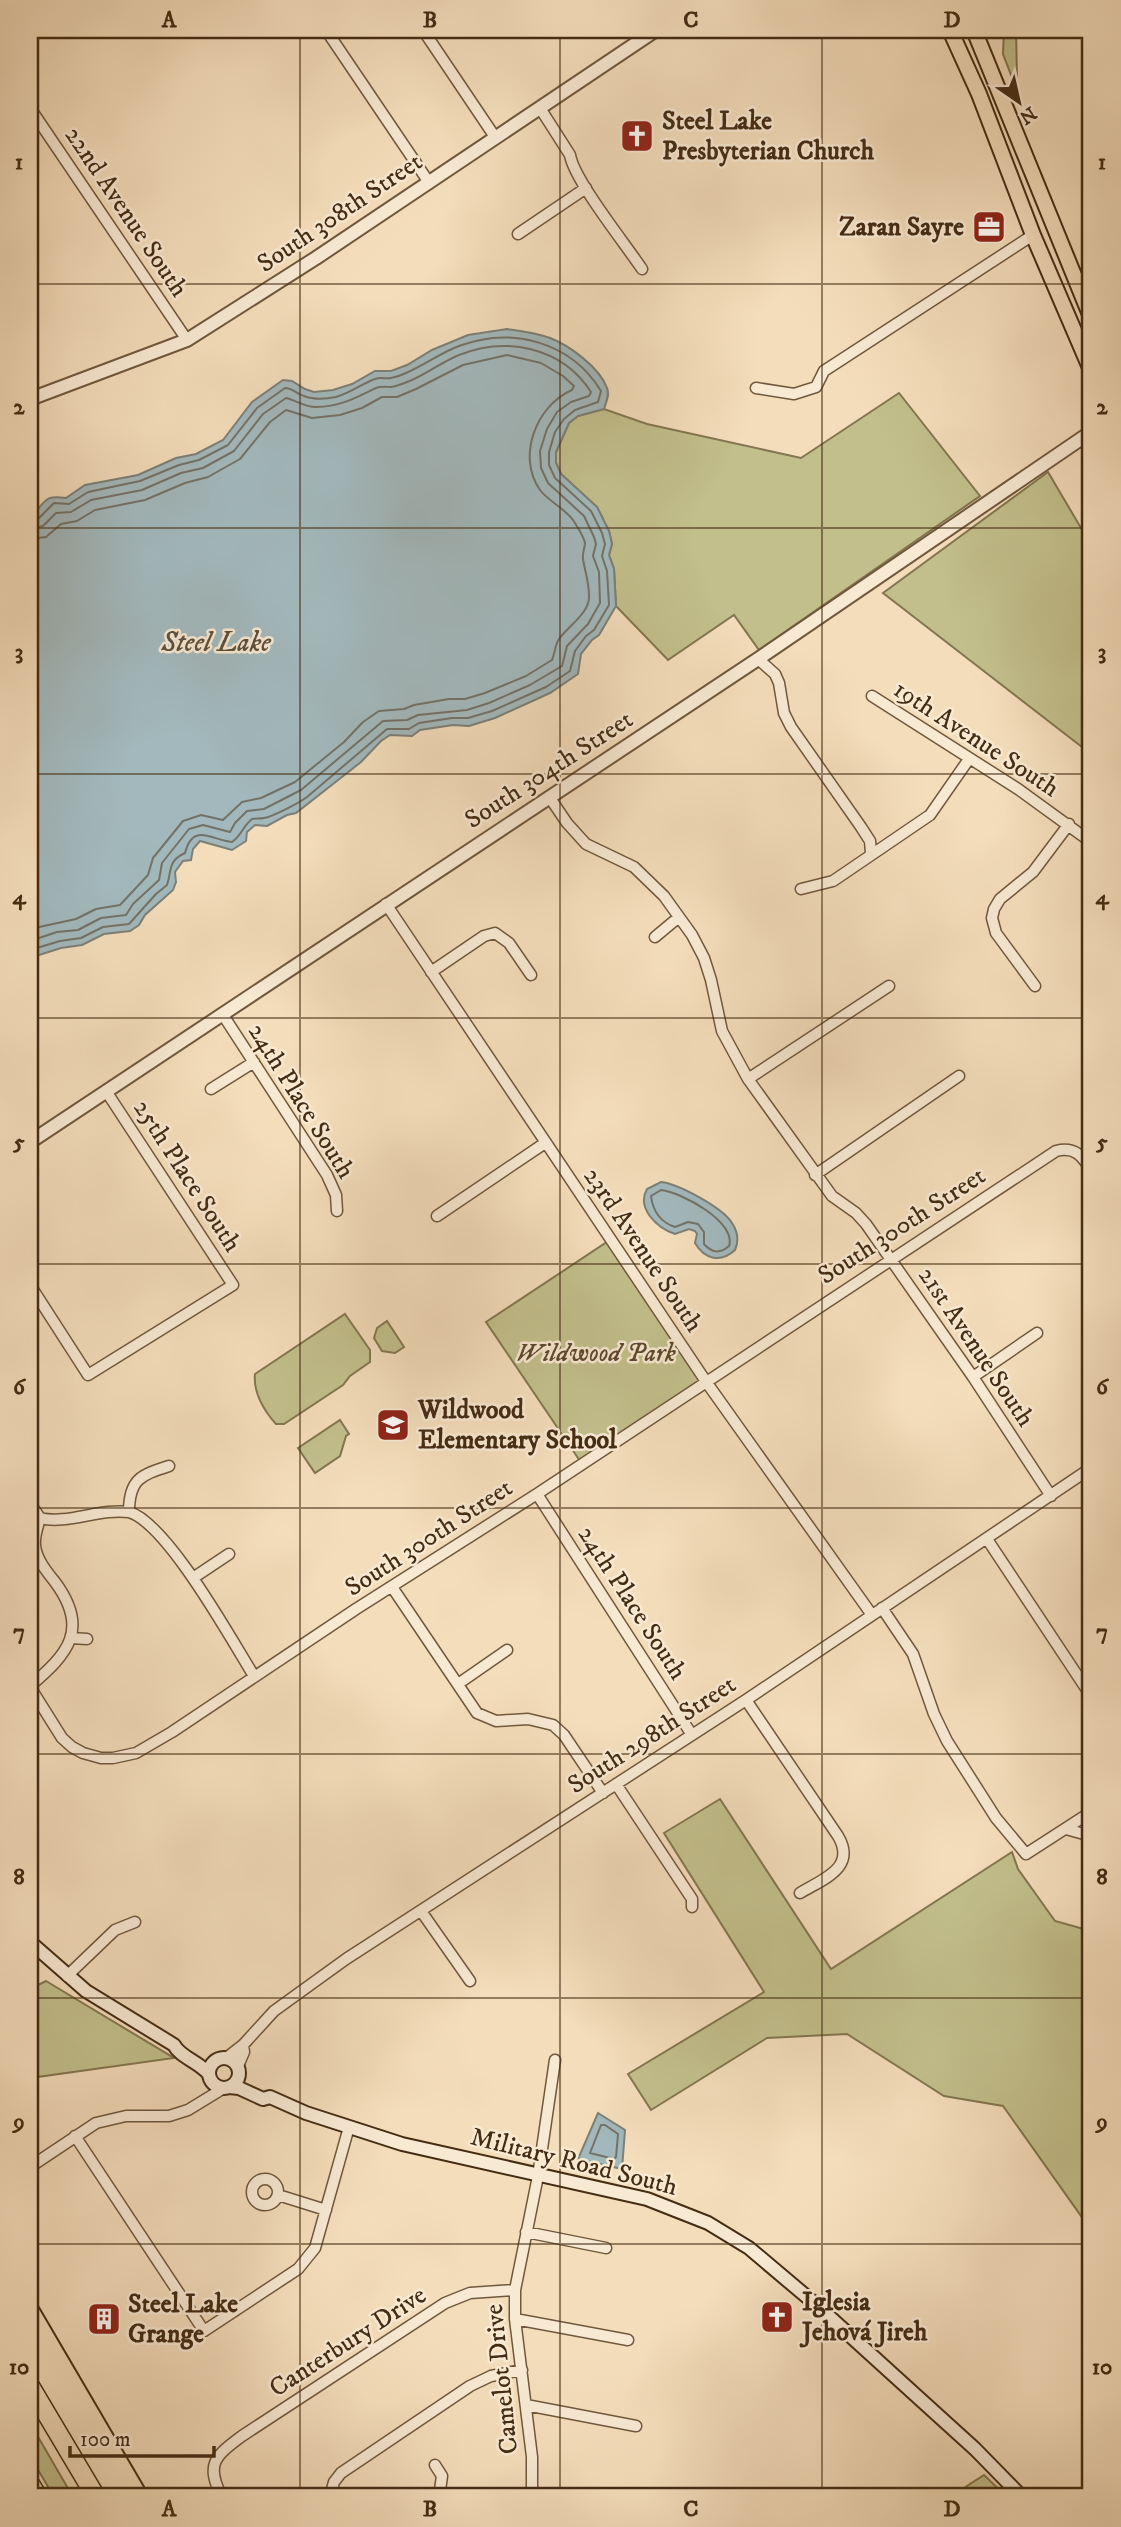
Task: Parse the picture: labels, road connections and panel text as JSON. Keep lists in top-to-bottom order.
{
  "streets": {
    "street": [
      "22nd Avenue South",
      "South 308th Street",
      "19th Avenue South",
      "South 304th Street",
      "24th Place South",
      "25th Place South",
      "South 300th Street",
      "23rd Avenue South",
      "21st Avenue South",
      "South 298th Street",
      "Military Road South",
      "Canterbury Drive",
      "Camelot Drive"
    ]
  },
  "crossings": [
    ["22nd Avenue South", "South 308th Street"],
    ["South 304th Street", "24th Place South"],
    ["South 304th Street", "25th Place South"],
    ["South 304th Street", "23rd Avenue South"],
    ["South 304th Street", "21st Avenue South"],
    ["24th Place South", "South 300th Street"],
    ["24th Place South", "South 298th Street"],
    ["South 300th Street", "23rd Avenue South"],
    ["South 300th Street", "21st Avenue South"],
    ["23rd Avenue South", "South 298th Street"],
    ["21st Avenue South", "South 298th Street"],
    ["South 298th Street", "Military Road South"],
    ["Military Road South", "Camelot Drive"],
    ["Canterbury Drive", "Camelot Drive"]
  ],
  "water": ["Steel Lake"],
  "parks": ["Wildwood Park"],
  "places": {
    "church": ["Steel Lake Presbyterian Church", "Iglesia Jehová Jireh"],
    "office": ["Zaran Sayre"],
    "school or university": ["Wildwood Elementary School"],
    "building": ["Steel Lake Grange"]
  },
  "scale_bar": "100 m",
  "north": "bottom right",
  "grid": {
    "columns": [
      "A",
      "B",
      "C",
      "D"
    ],
    "rows": [
      "1",
      "2",
      "3",
      "4",
      "5",
      "6",
      "7",
      "8",
      "9",
      "10"
    ]
  }
}
